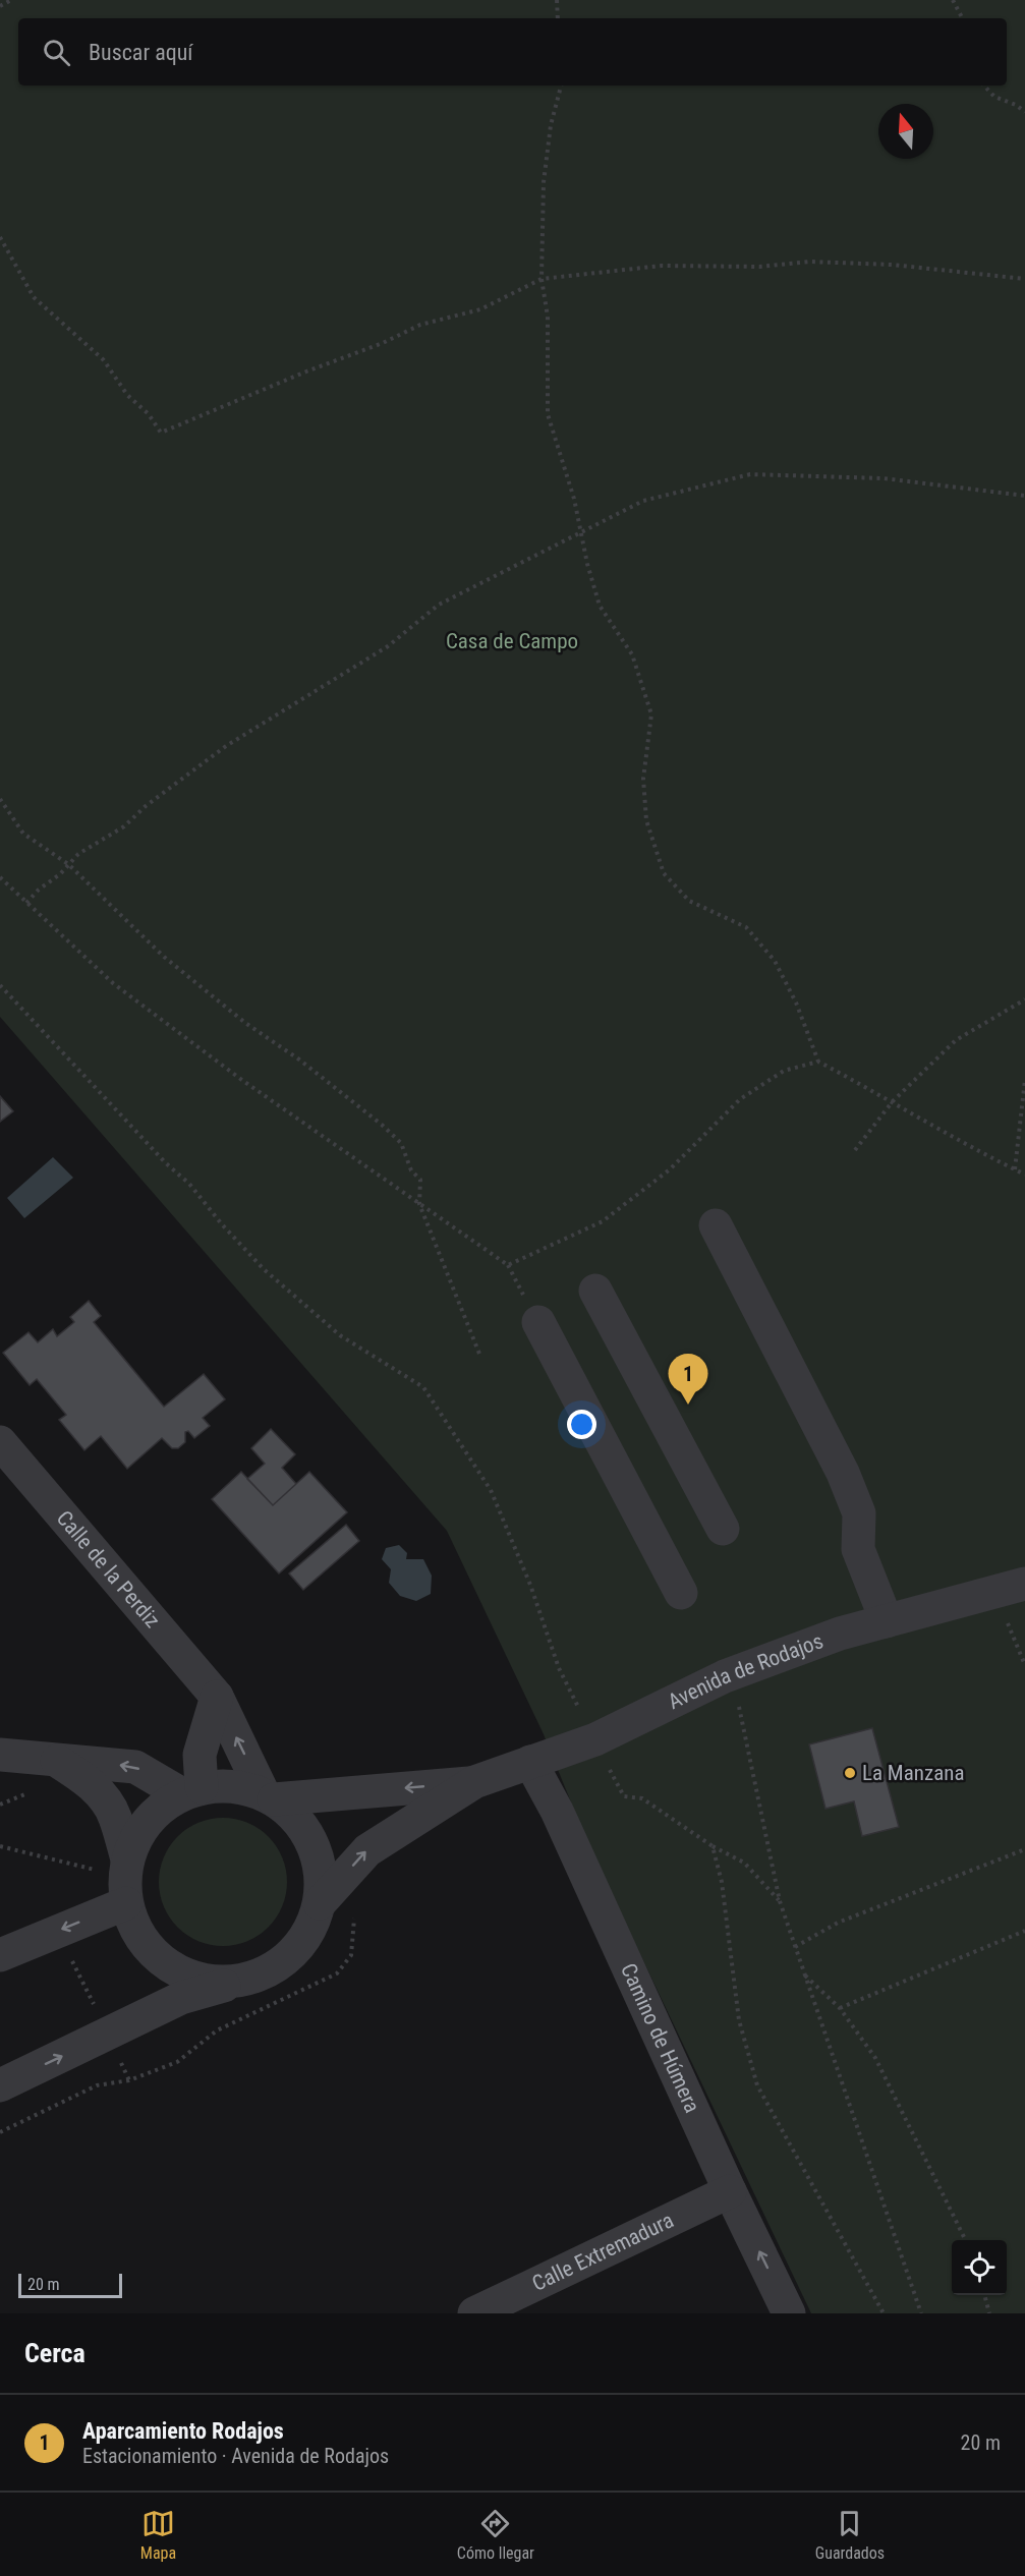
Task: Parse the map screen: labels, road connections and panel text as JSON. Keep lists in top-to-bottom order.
{
  "streets": {
    "street": [
      "Calle de la Perdiz",
      "Avenida de Rodajos",
      "Camino de Húmera",
      "Calle Extremadura"
    ]
  },
  "crossings": [
    ["Calle de la Perdiz", "Avenida de Rodajos"],
    ["Avenida de Rodajos", "Camino de Húmera"],
    ["Camino de Húmera", "Calle Extremadura"]
  ],
  "parks": ["Casa de Campo"],
  "places": ["La Manzana"],
  "scale_bar": "20 m",
  "north": "top",
  "page": {
    "search": "Buscar aquí",
    "pins": "1",
    "scale": "20 m",
    "heading": "Cerca",
    "list": [
      {
        "mark": "1",
        "name": "Aparcamiento Rodajos",
        "note": "Estacionamiento · Avenida de Rodajos",
        "value": "20 m"
      }
    ],
    "nav": ["Mapa", "Cómo llegar", "Guardados"]
  }
}
